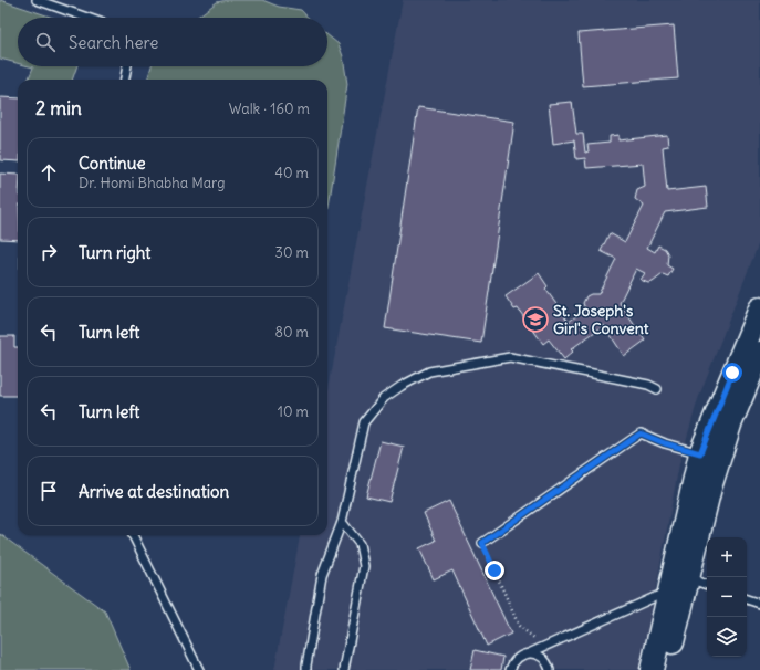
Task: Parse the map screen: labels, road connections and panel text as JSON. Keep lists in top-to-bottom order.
{
  "places": {
    "school or university": ["St. Joseph's Girl's Convent"]
  },
  "page": {
    "search": "Search here",
    "heading": ["2 min", "Walk · 160 m"],
    "list": [
      ["Continue", "Dr. Homi Bhabha Marg", "40 m"],
      ["Turn right", "30 m"],
      ["Turn left", "80 m"],
      ["Turn left", "10 m"],
      "Arrive at destination"
    ],
    "map_buttons": ["+", "−"]
  }
}
